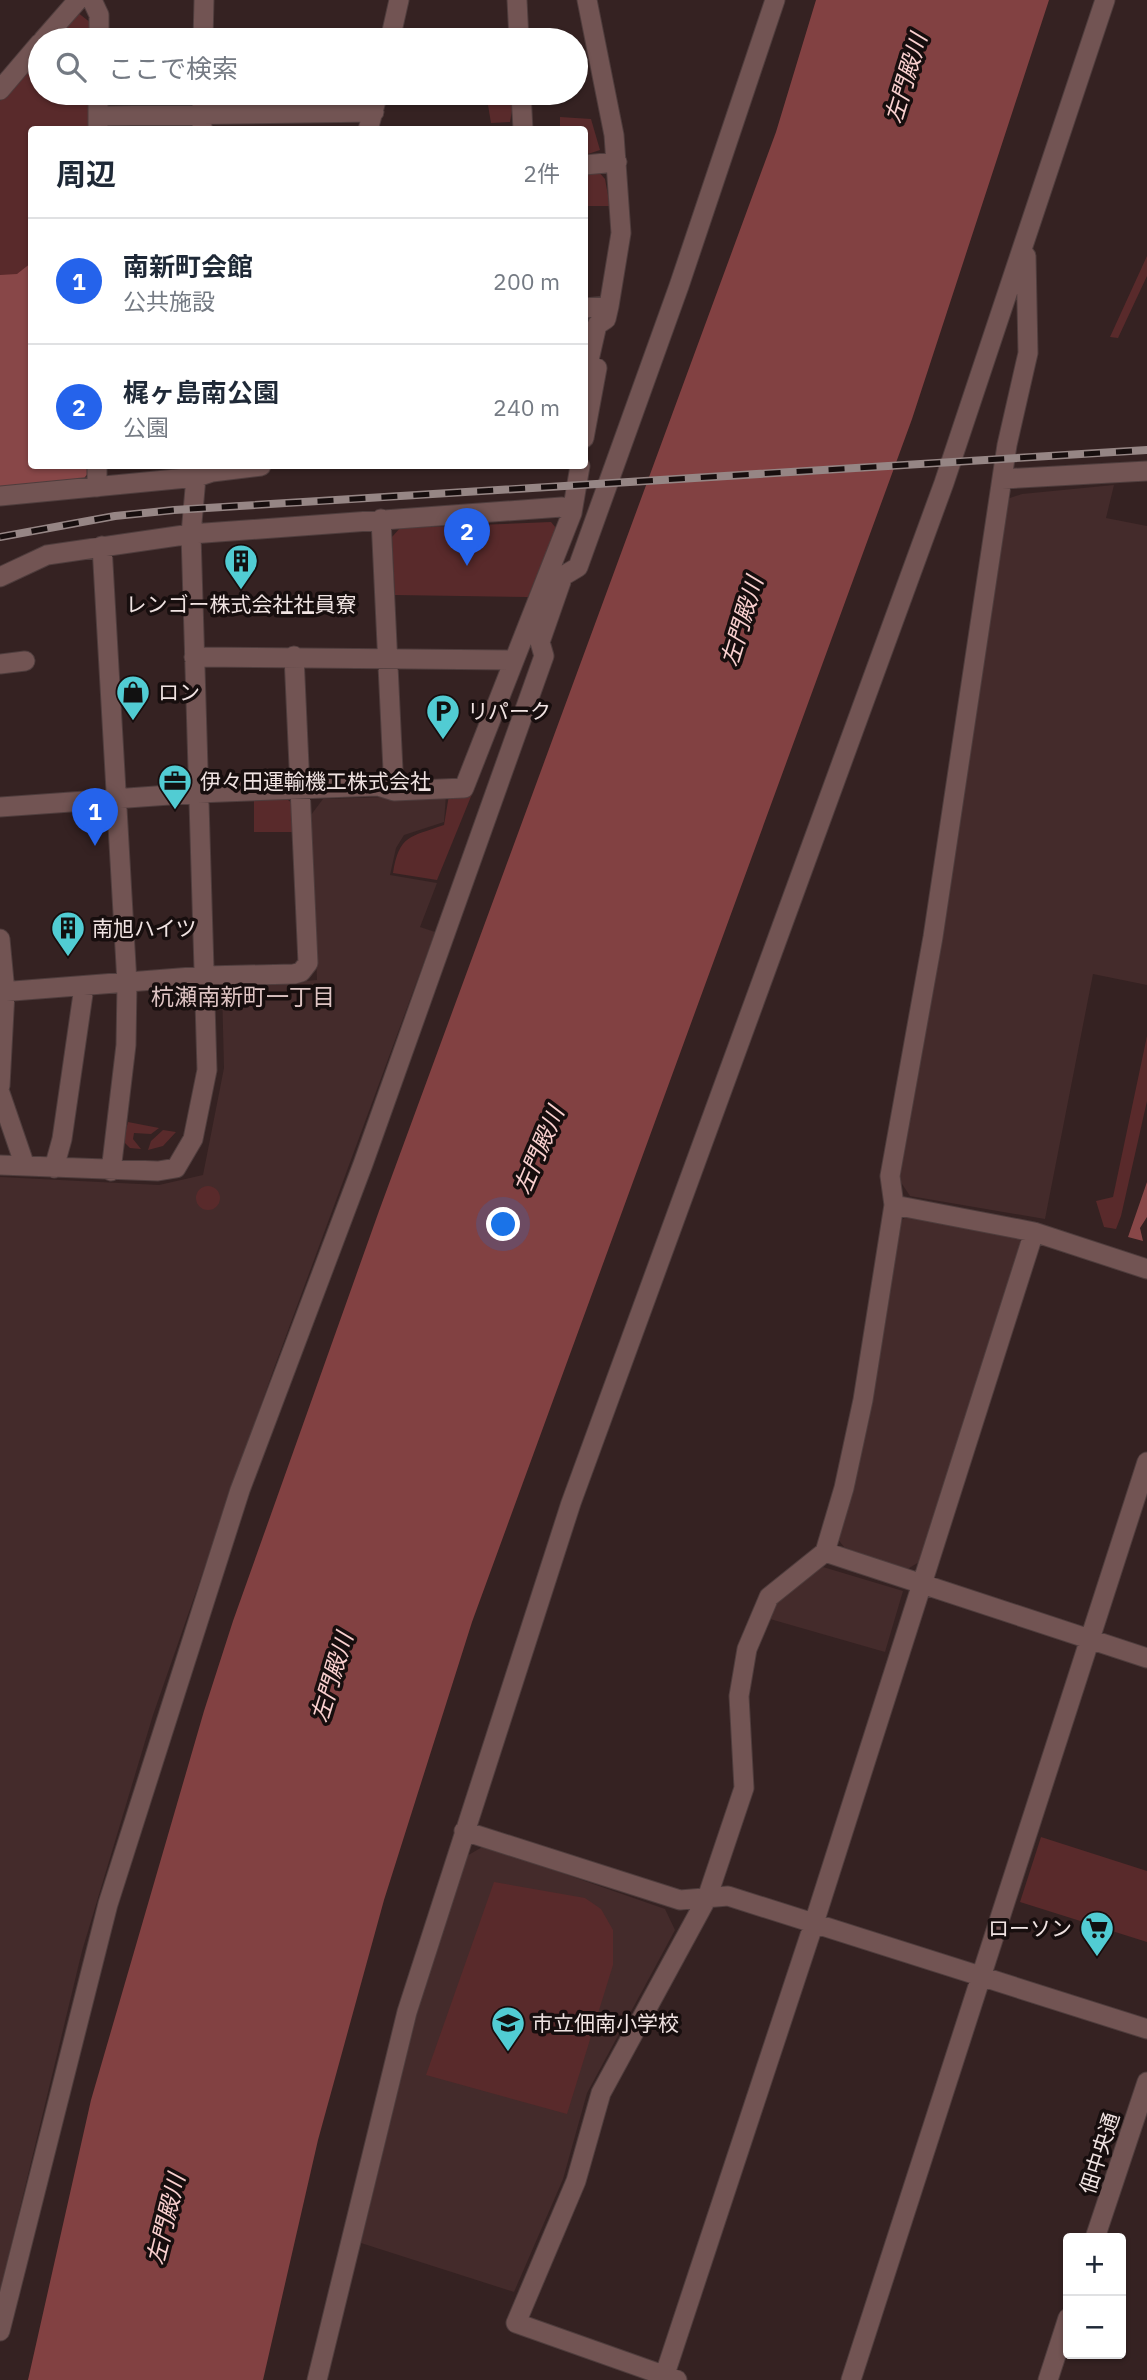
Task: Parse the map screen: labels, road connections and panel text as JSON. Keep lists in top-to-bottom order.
{
  "streets": {
    "street": ["佃中央通"]
  },
  "districts": ["杭瀬南新町一丁目"],
  "water": ["左門殿川"],
  "places": {
    "building": ["レンゴー株式会社社員寮", "南旭ハイツ"],
    "shop": ["ロン"],
    "parking": ["リパーク"],
    "office": ["伊々田運輸機工株式会社"],
    "supermarket": ["ローソン"],
    "school or university": ["市立佃南小学校"]
  },
  "page": {
    "search": "ここで検索",
    "heading": ["周辺", "2件"],
    "list": [
      {
        "mark": "1",
        "name": "南新町会館",
        "note": "公共施設",
        "value": "200 m"
      },
      {
        "mark": "2",
        "name": "梶ヶ島南公園",
        "note": "公園",
        "value": "240 m"
      }
    ],
    "pins": ["2", "1"],
    "map_buttons": ["+", "−"]
  }
}
